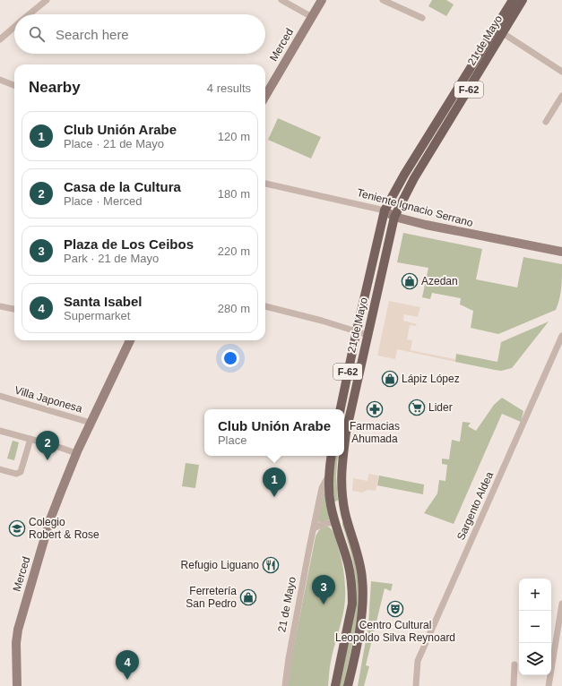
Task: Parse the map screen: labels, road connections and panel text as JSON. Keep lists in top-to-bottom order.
{
  "streets": {
    "main road": [
      "21 de Mayo",
      "Merced",
      "F-62",
      "Teniente Ignacio Serrano"
    ],
    "street": ["Villa Japonesa", "Sargento Aldea"]
  },
  "crossings": [
    ["21 de Mayo", "Teniente Ignacio Serrano"],
    ["Merced", "Villa Japonesa"]
  ],
  "places": {
    "shop": ["Azedan", "Lápiz López", "Ferretería San Pedro"],
    "supermarket": ["Lider"],
    "pharmacy": ["Farmacias Ahumada"],
    "school or university": ["Colegio Robert & Rose"],
    "restaurant": ["Refugio Liguano"],
    "theatre": ["Centro Cultural Leopoldo Silva Reynoard"]
  },
  "page": {
    "search": "Search here",
    "heading": ["Nearby", "4 results"],
    "list": [
      {
        "mark": "1",
        "name": "Club Unión Arabe",
        "note": "Place · 21 de Mayo",
        "value": "120 m"
      },
      {
        "mark": "2",
        "name": "Casa de la Cultura",
        "note": "Place · Merced",
        "value": "180 m"
      },
      {
        "mark": "3",
        "name": "Plaza de Los Ceibos",
        "note": "Park · 21 de Mayo",
        "value": "220 m"
      },
      {
        "mark": "4",
        "name": "Santa Isabel",
        "note": "Supermarket",
        "value": "280 m"
      }
    ],
    "popup": ["Club Unión Arabe", "Place"],
    "pins": [
      "2",
      "1",
      "3",
      "4"
    ],
    "map_buttons": ["+", "−"]
  }
}
